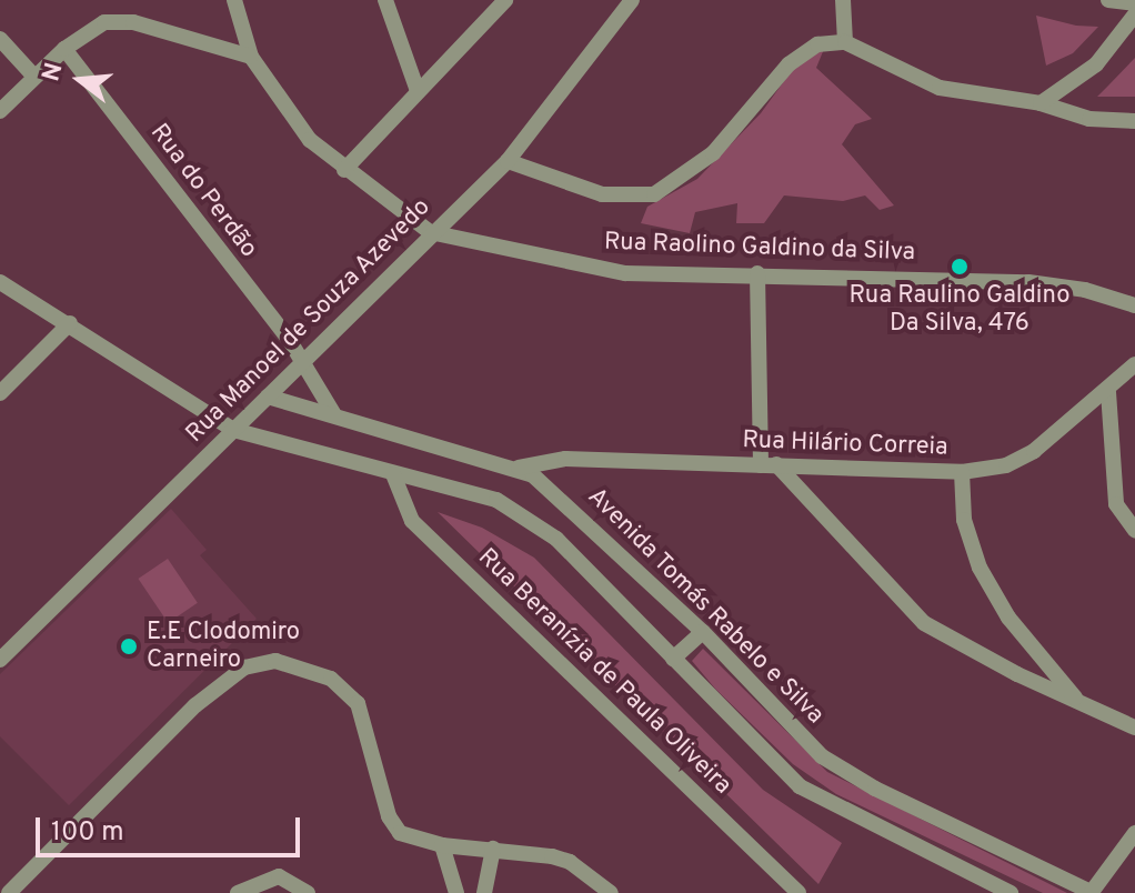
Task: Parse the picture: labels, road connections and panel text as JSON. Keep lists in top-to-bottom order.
{
  "streets": {
    "street": [
      "Rua do Perdão",
      "Rua Raolino Galdino da Silva",
      "Rua Manoel de Souza Azevedo",
      "Rua Hilário Correia",
      "Avenida Tomás Rabelo e Silva",
      "Rua Beranízia de Paula Oliveira"
    ]
  },
  "crossings": [
    ["Rua do Perdão", "Rua Manoel de Souza Azevedo"],
    ["Rua do Perdão", "Avenida Tomás Rabelo e Silva"],
    ["Rua Raolino Galdino da Silva", "Rua Manoel de Souza Azevedo"],
    ["Rua Manoel de Souza Azevedo", "Avenida Tomás Rabelo e Silva"],
    ["Rua Hilário Correia", "Avenida Tomás Rabelo e Silva"]
  ],
  "places": ["Rua Raulino Galdino Da Silva, 476", "E.E Clodomiro Carneiro"],
  "scale_bar": "100 m",
  "north": "left"
}
